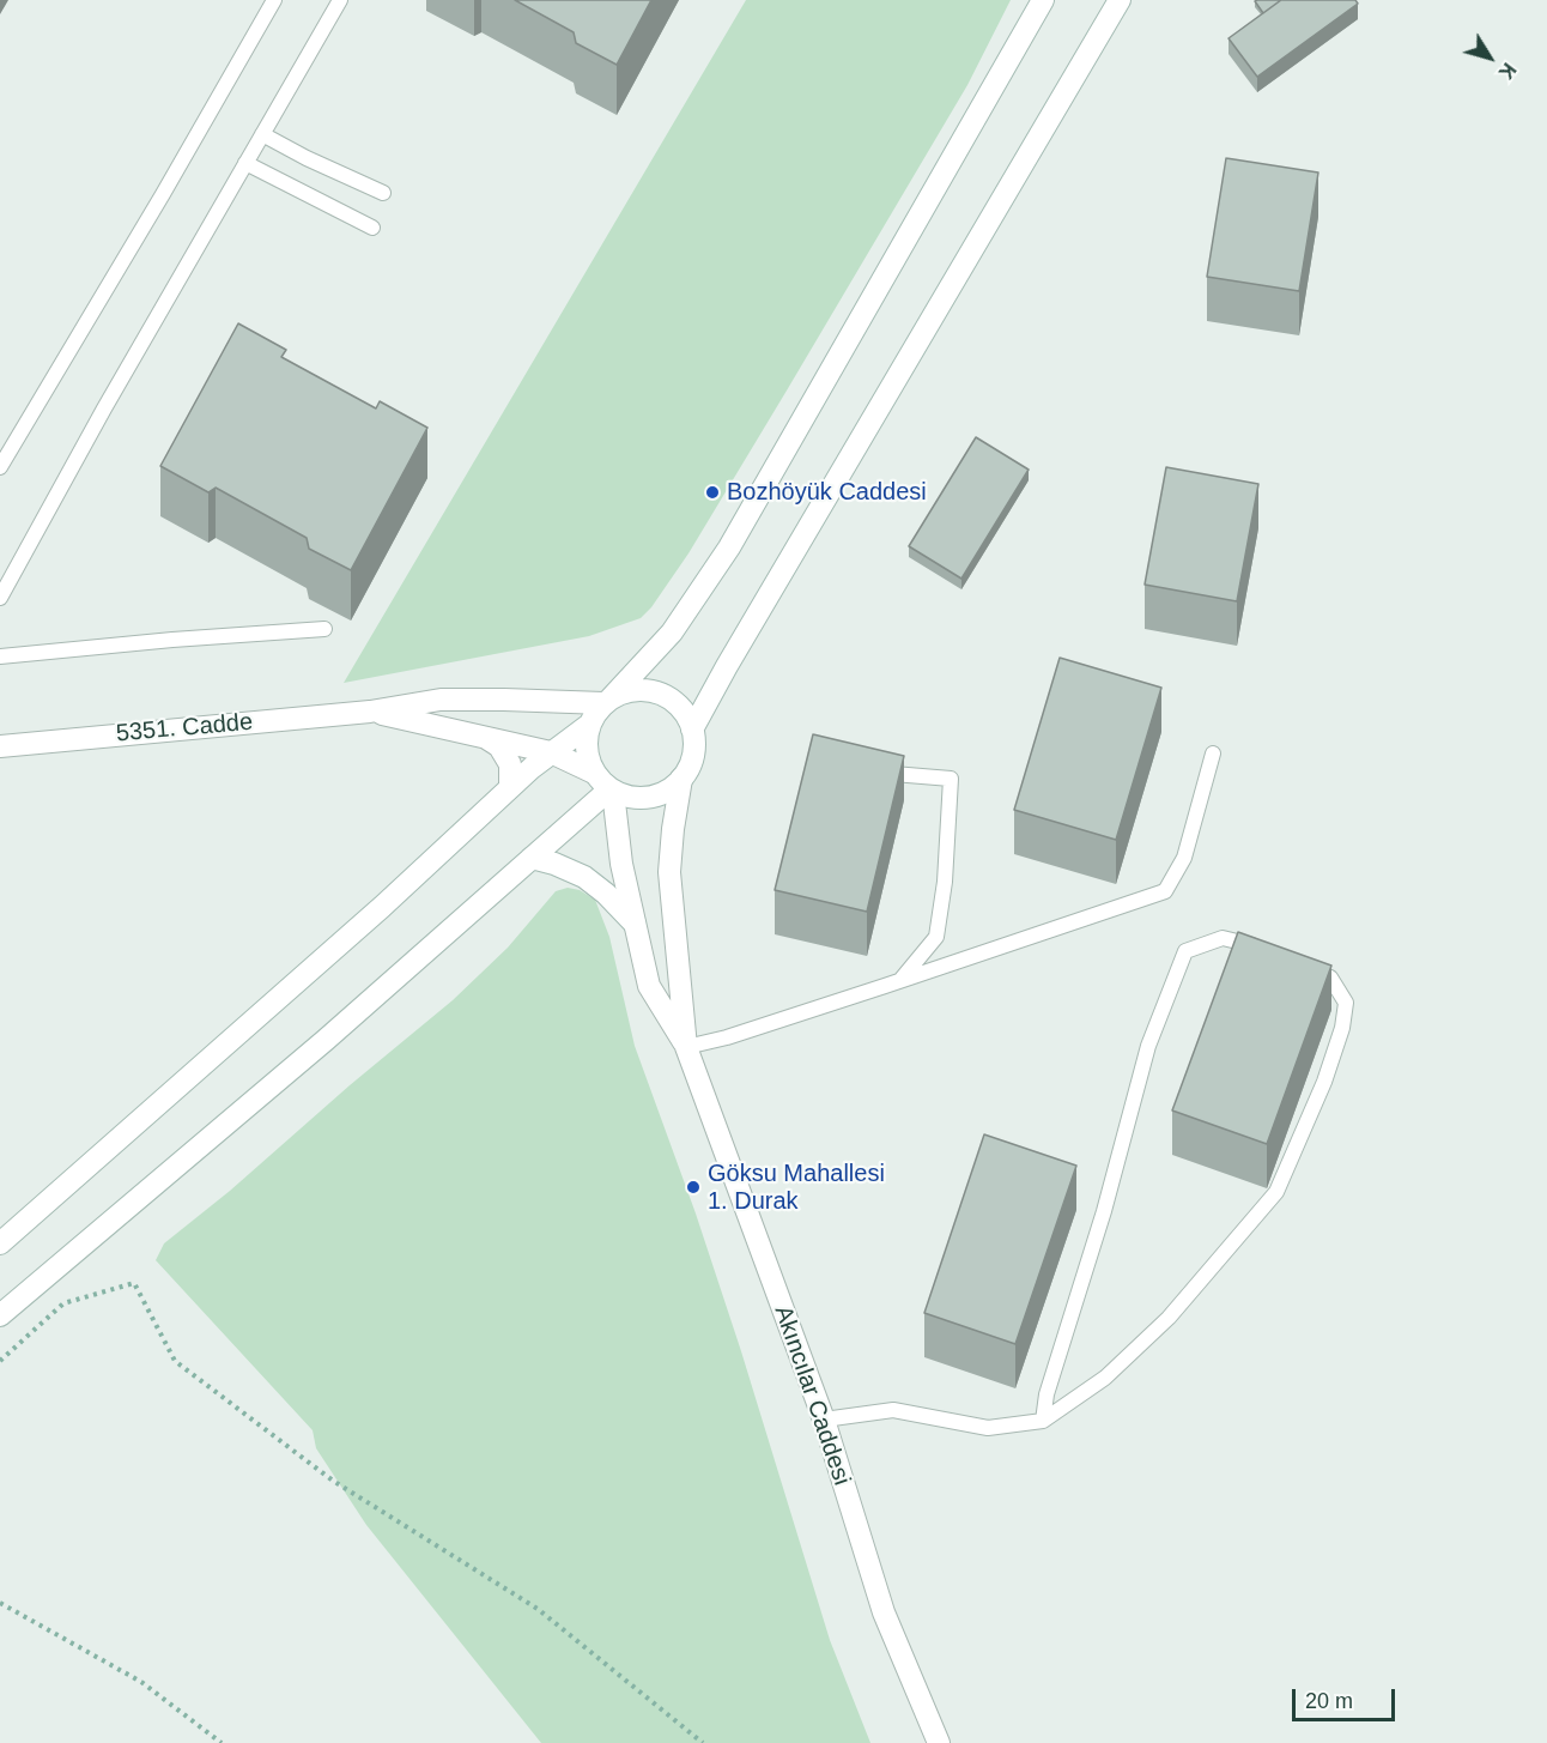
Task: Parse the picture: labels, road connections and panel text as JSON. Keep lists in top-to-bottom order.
{
  "streets": {
    "main road": ["5351. Cadde", "Akıncılar Caddesi"]
  },
  "crossings": [
    ["5351. Cadde", "Akıncılar Caddesi"]
  ],
  "places": ["Bozhöyük Caddesi", "Göksu Mahallesi 1. Durak"],
  "scale_bar": "20 m",
  "north": "bottom right"
}
